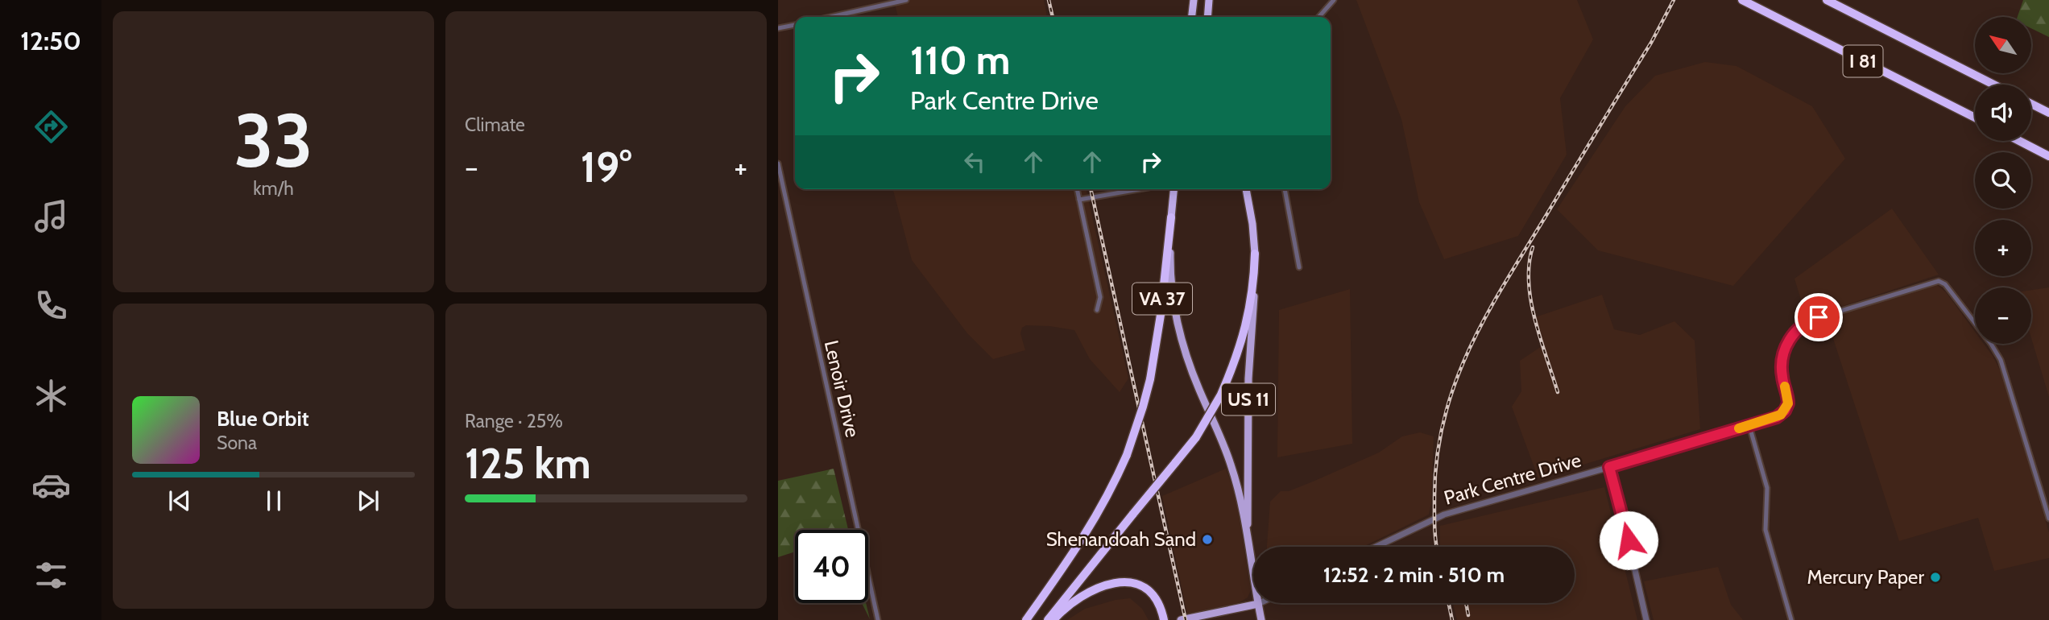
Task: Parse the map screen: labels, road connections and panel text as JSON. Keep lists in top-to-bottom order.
{
  "streets": {
    "highway": ["I 81", "VA 37", "US 11"],
    "street": ["Lenoir Drive", "Park Centre Drive"]
  },
  "crossings": [
    ["VA 37", "US 11"]
  ],
  "places": ["Shenandoah Sand", "Mercury Paper"],
  "north": "top left",
  "page": {
    "tabs": "12:50",
    "tile": [
      ["33", "km/h"],
      "Climate",
      ["Range · 25%", "125 km"]
    ],
    "map_buttons": ["+", "−"],
    "turn": ["110 m", "Park Centre Drive"],
    "heat": ["−", "19°", "+"],
    "song": ["Blue Orbit", "Sona"],
    "limit": "40",
    "trip": "12:52 · 2 min · 510 m"
  }
}
